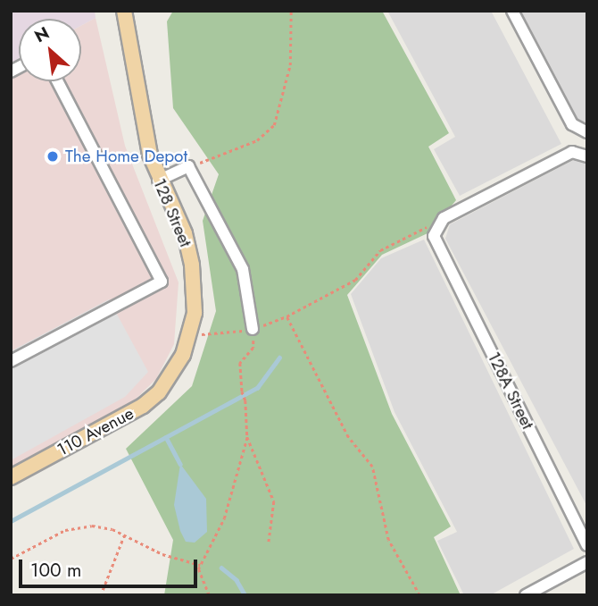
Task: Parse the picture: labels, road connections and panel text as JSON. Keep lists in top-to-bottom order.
{
  "streets": {
    "main road": ["128 Street", "110 Avenue"],
    "street": ["128A Street"]
  },
  "crossings": [
    ["128 Street", "110 Avenue"]
  ],
  "places": ["The Home Depot"],
  "scale_bar": "100 m",
  "north": "top left"
}
